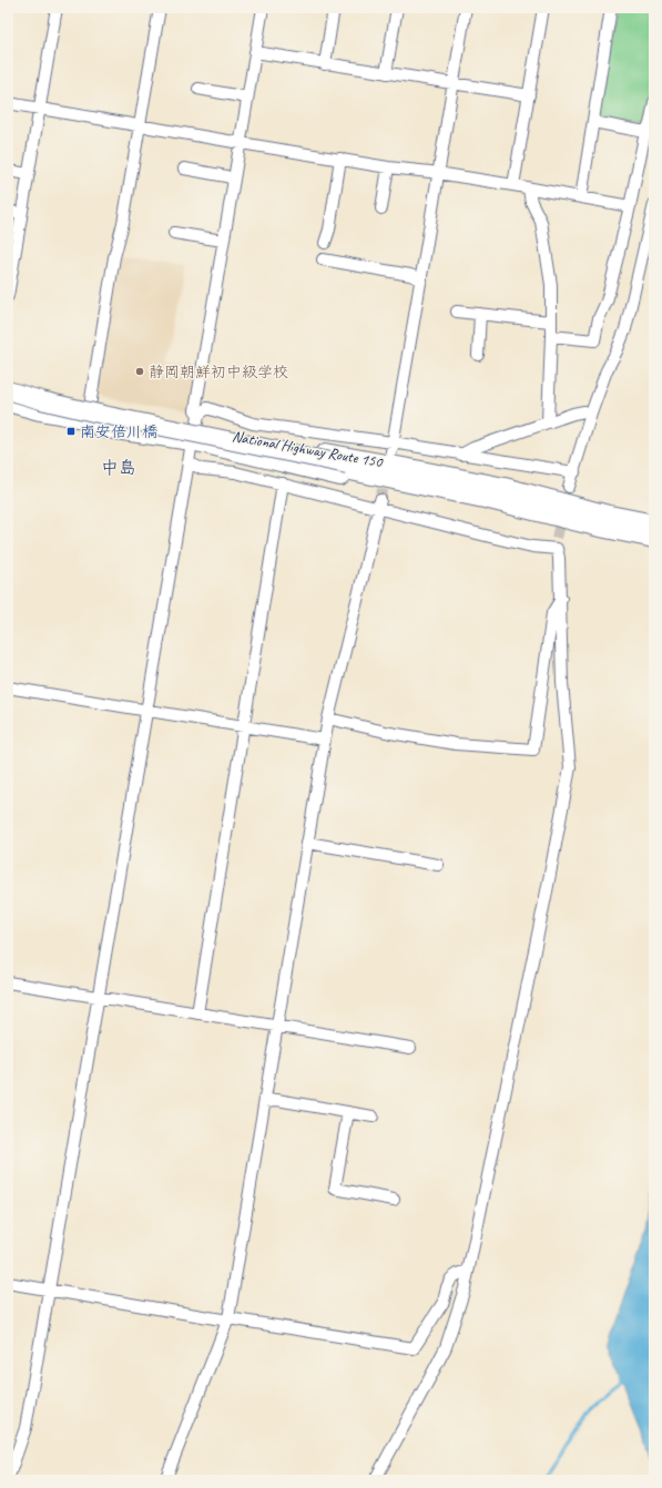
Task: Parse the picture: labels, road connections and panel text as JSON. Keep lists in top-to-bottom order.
{
  "streets": {
    "highway": ["National Highway Route 150"]
  },
  "districts": ["中島"],
  "places": {
    "other": ["静岡朝鮮初中級学校"],
    "transit": ["南安倍川橋"]
  }
}
